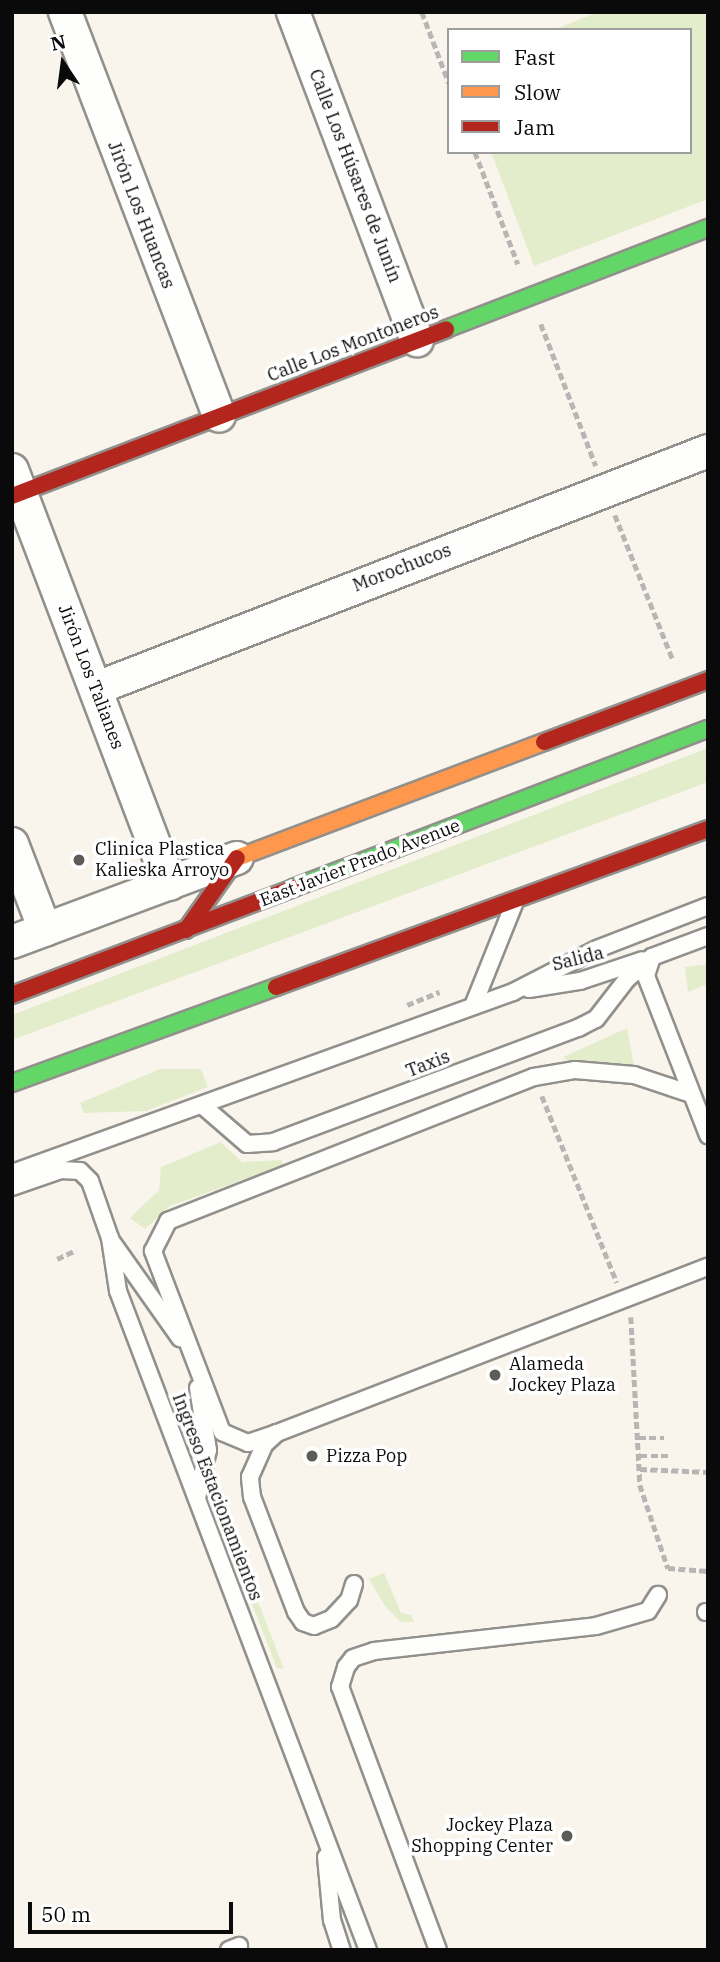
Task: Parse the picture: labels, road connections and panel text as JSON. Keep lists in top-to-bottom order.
{
  "streets": {
    "main road": ["Calle Los Montoneros", "East Javier Prado Avenue"],
    "street": [
      "Calle Los Húsares de Junín",
      "Jirón Los Huancas",
      "Morochucos",
      "Jirón Los Talianes"
    ],
    "lane": ["Salida", "Taxis", "Ingreso Estacionamientos"]
  },
  "crossings": [
    ["Calle Los Húsares de Junín", "Calle Los Montoneros"],
    ["Jirón Los Huancas", "Calle Los Montoneros"],
    ["Calle Los Montoneros", "Jirón Los Talianes"],
    ["Morochucos", "Jirón Los Talianes"],
    ["Salida", "Taxis"]
  ],
  "places": [
    "Clinica Plastica Kalieska Arroyo",
    "Alameda Jockey Plaza",
    "Pizza Pop",
    "Jockey Plaza Shopping Center"
  ],
  "legend": ["Fast", "Slow", "Jam"],
  "scale_bar": "50 m",
  "north": "top"
}
